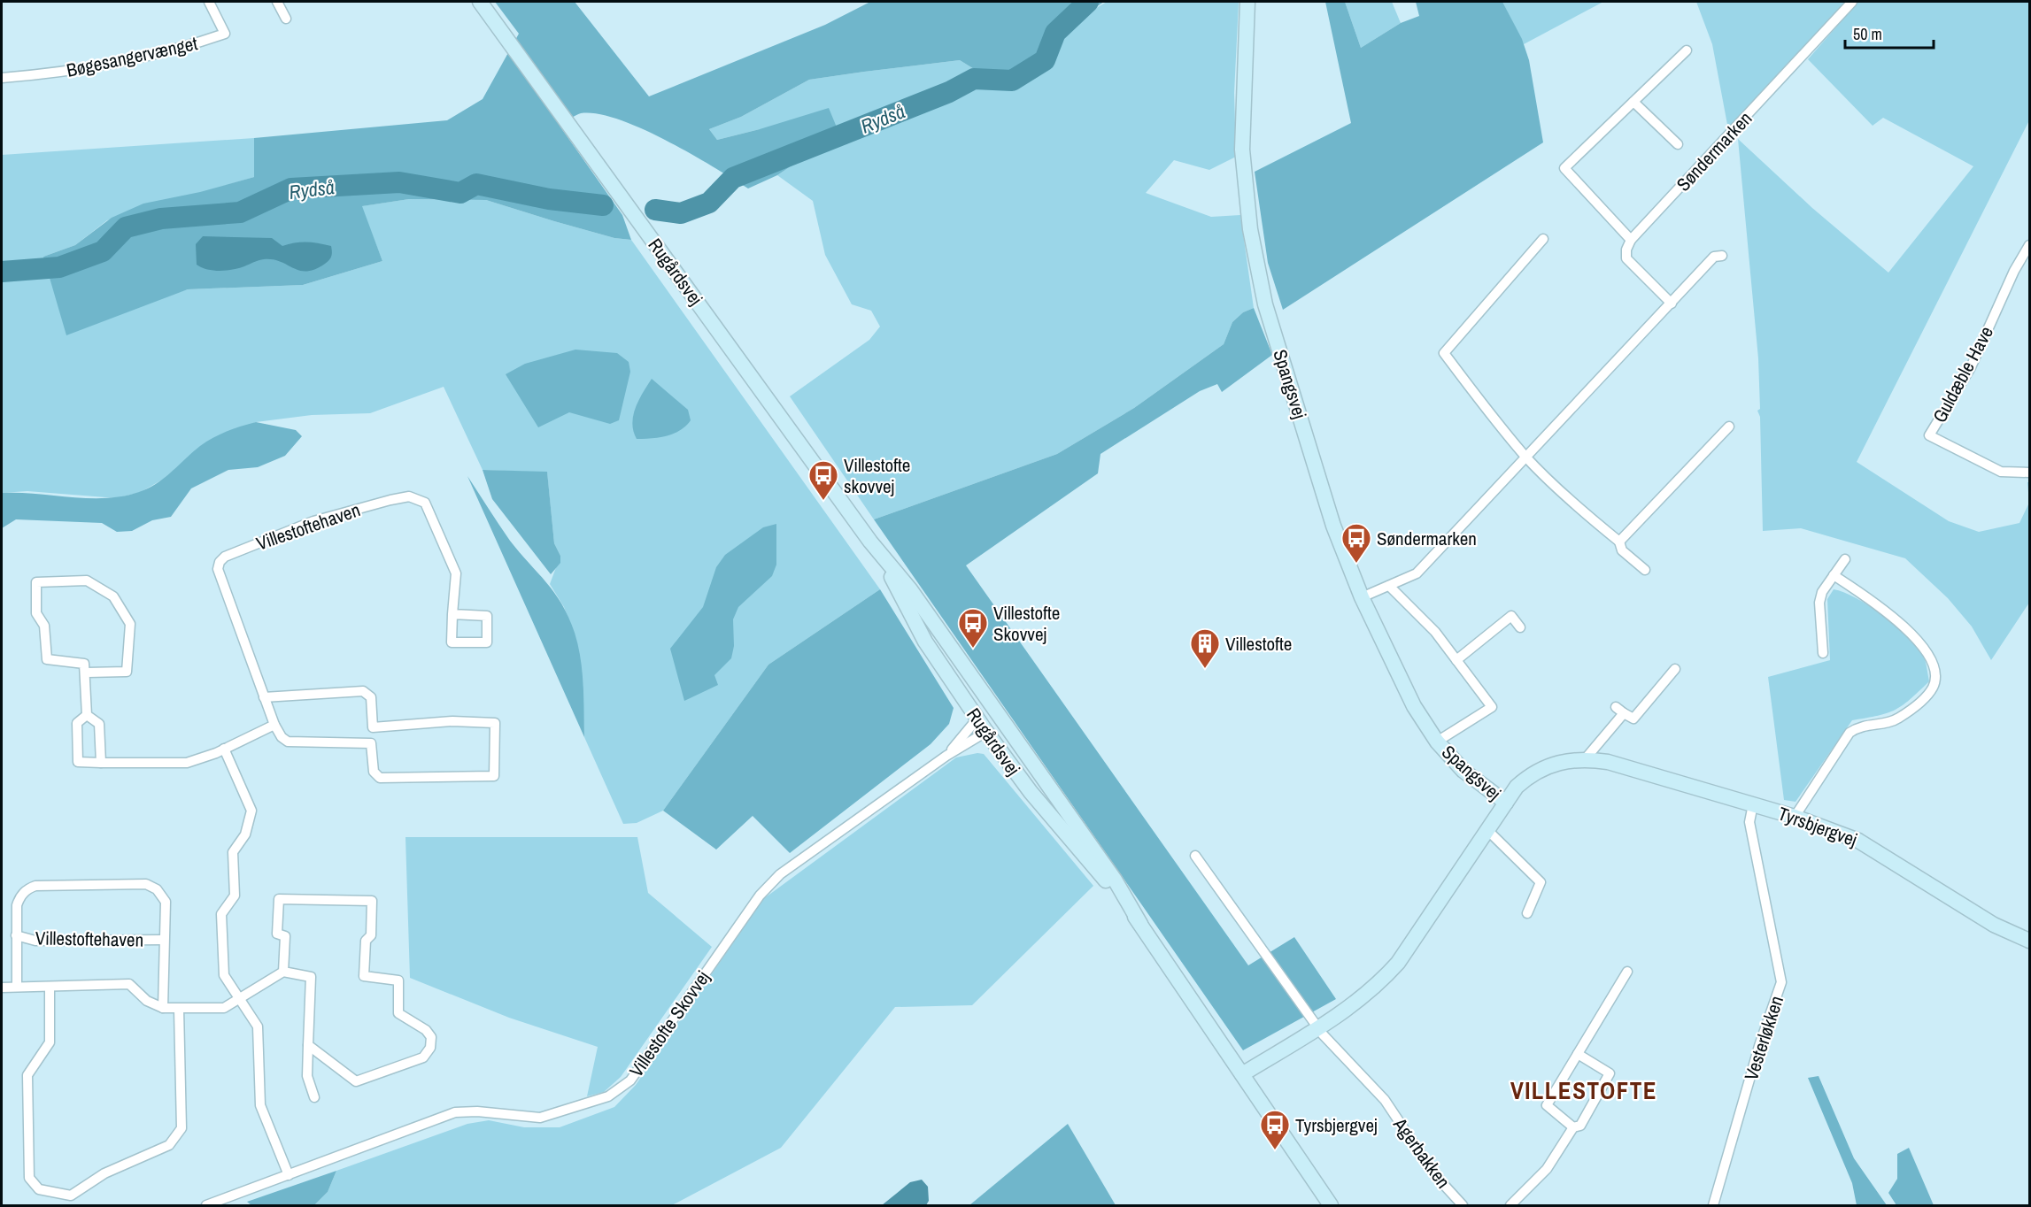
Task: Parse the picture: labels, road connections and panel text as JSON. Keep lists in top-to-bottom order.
{
  "streets": {
    "main road": ["Rugårdsvej", "Spangsvej", "Tyrsbjergvej"],
    "street": [
      "Bøgesangervænget",
      "Søndermarken",
      "Guldæble Have",
      "Villestoftehaven",
      "Villestofte Skovvej",
      "Vesterløkken",
      "Agerbakken"
    ]
  },
  "crossings": [
    ["Rugårdsvej", "Tyrsbjergvej"],
    ["Rugårdsvej", "Villestofte Skovvej"],
    ["Spangsvej", "Tyrsbjergvej"],
    ["Tyrsbjergvej", "Vesterløkken"],
    ["Tyrsbjergvej", "Agerbakken"]
  ],
  "districts": ["VILLESTOFTE"],
  "water": ["Rydså"],
  "places": {
    "bus stop": [
      "Villestofte skovvej",
      "Søndermarken",
      "Villestofte Skovvej",
      "Tyrsbjergvej"
    ],
    "building": ["Villestofte"]
  },
  "scale_bar": "50 m"
}
